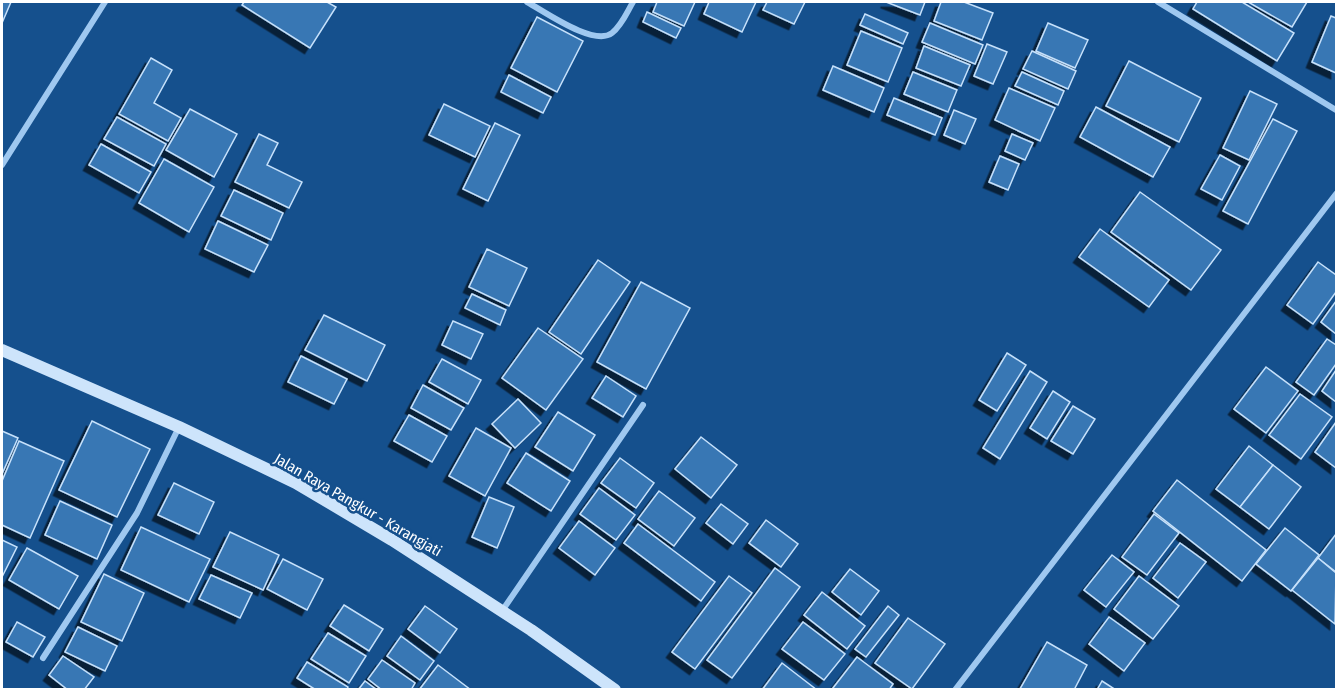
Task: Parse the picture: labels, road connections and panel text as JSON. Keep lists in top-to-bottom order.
{
  "streets": {
    "main road": ["Jalan Raya Pangkur - Karangjati"]
  }
}
